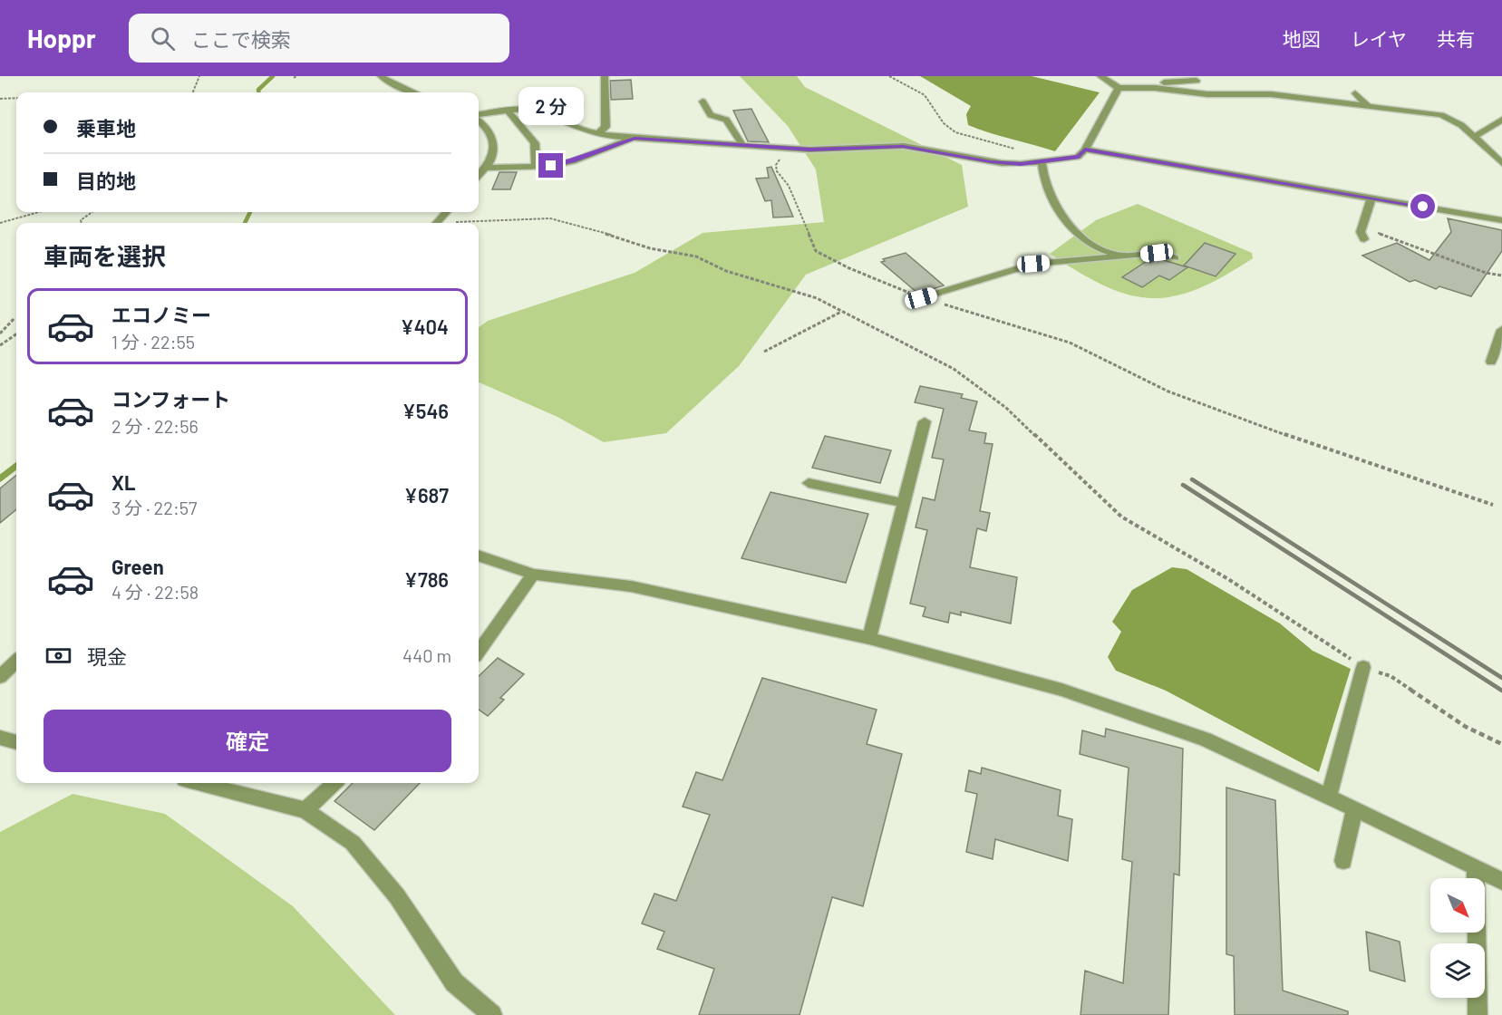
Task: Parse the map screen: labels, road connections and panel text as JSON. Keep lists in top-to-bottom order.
{
  "north": "bottom right",
  "page": {
    "header": "Hoppr",
    "search": "ここで検索",
    "nav": ["地図", "レイヤ", "共有"],
    "bubble": "2 分",
    "banner": ["乗車地", "目的地"],
    "heading": "車両を選択",
    "list": [
      {
        "name": "エコノミー",
        "note": "1 分 · 22:55",
        "value": "¥404"
      },
      {
        "name": "コンフォート",
        "note": "2 分 · 22:56",
        "value": "¥546"
      },
      {
        "name": "XL",
        "note": "3 分 · 22:57",
        "value": "¥687"
      },
      {
        "name": "Green",
        "note": "4 分 · 22:58",
        "value": "¥786"
      }
    ],
    "pay": ["現金", "440 m"],
    "buttons": "確定"
  }
}
